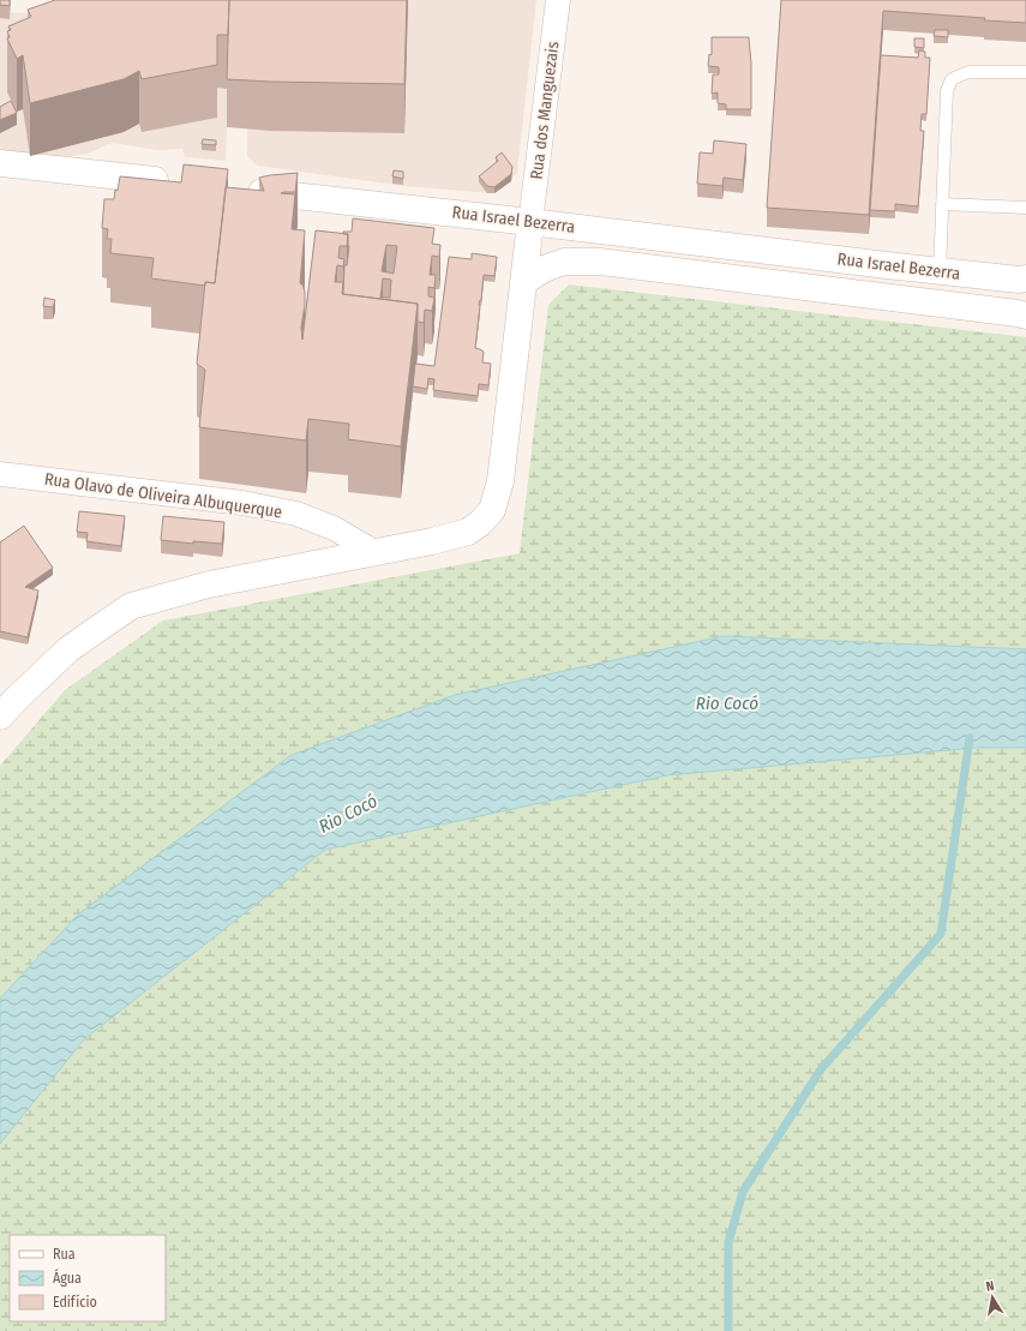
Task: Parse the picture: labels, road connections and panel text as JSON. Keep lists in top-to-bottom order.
{
  "streets": {
    "street": ["Rua dos Manguezais", "Rua Israel Bezerra", "Rua Olavo de Oliveira Albuquerque"]
  },
  "crossings": [
    ["Rua dos Manguezais", "Rua Israel Bezerra"]
  ],
  "water": ["Rio Cocó"],
  "legend": ["Rua", "Água", "Edifício"],
  "north": "top"
}
